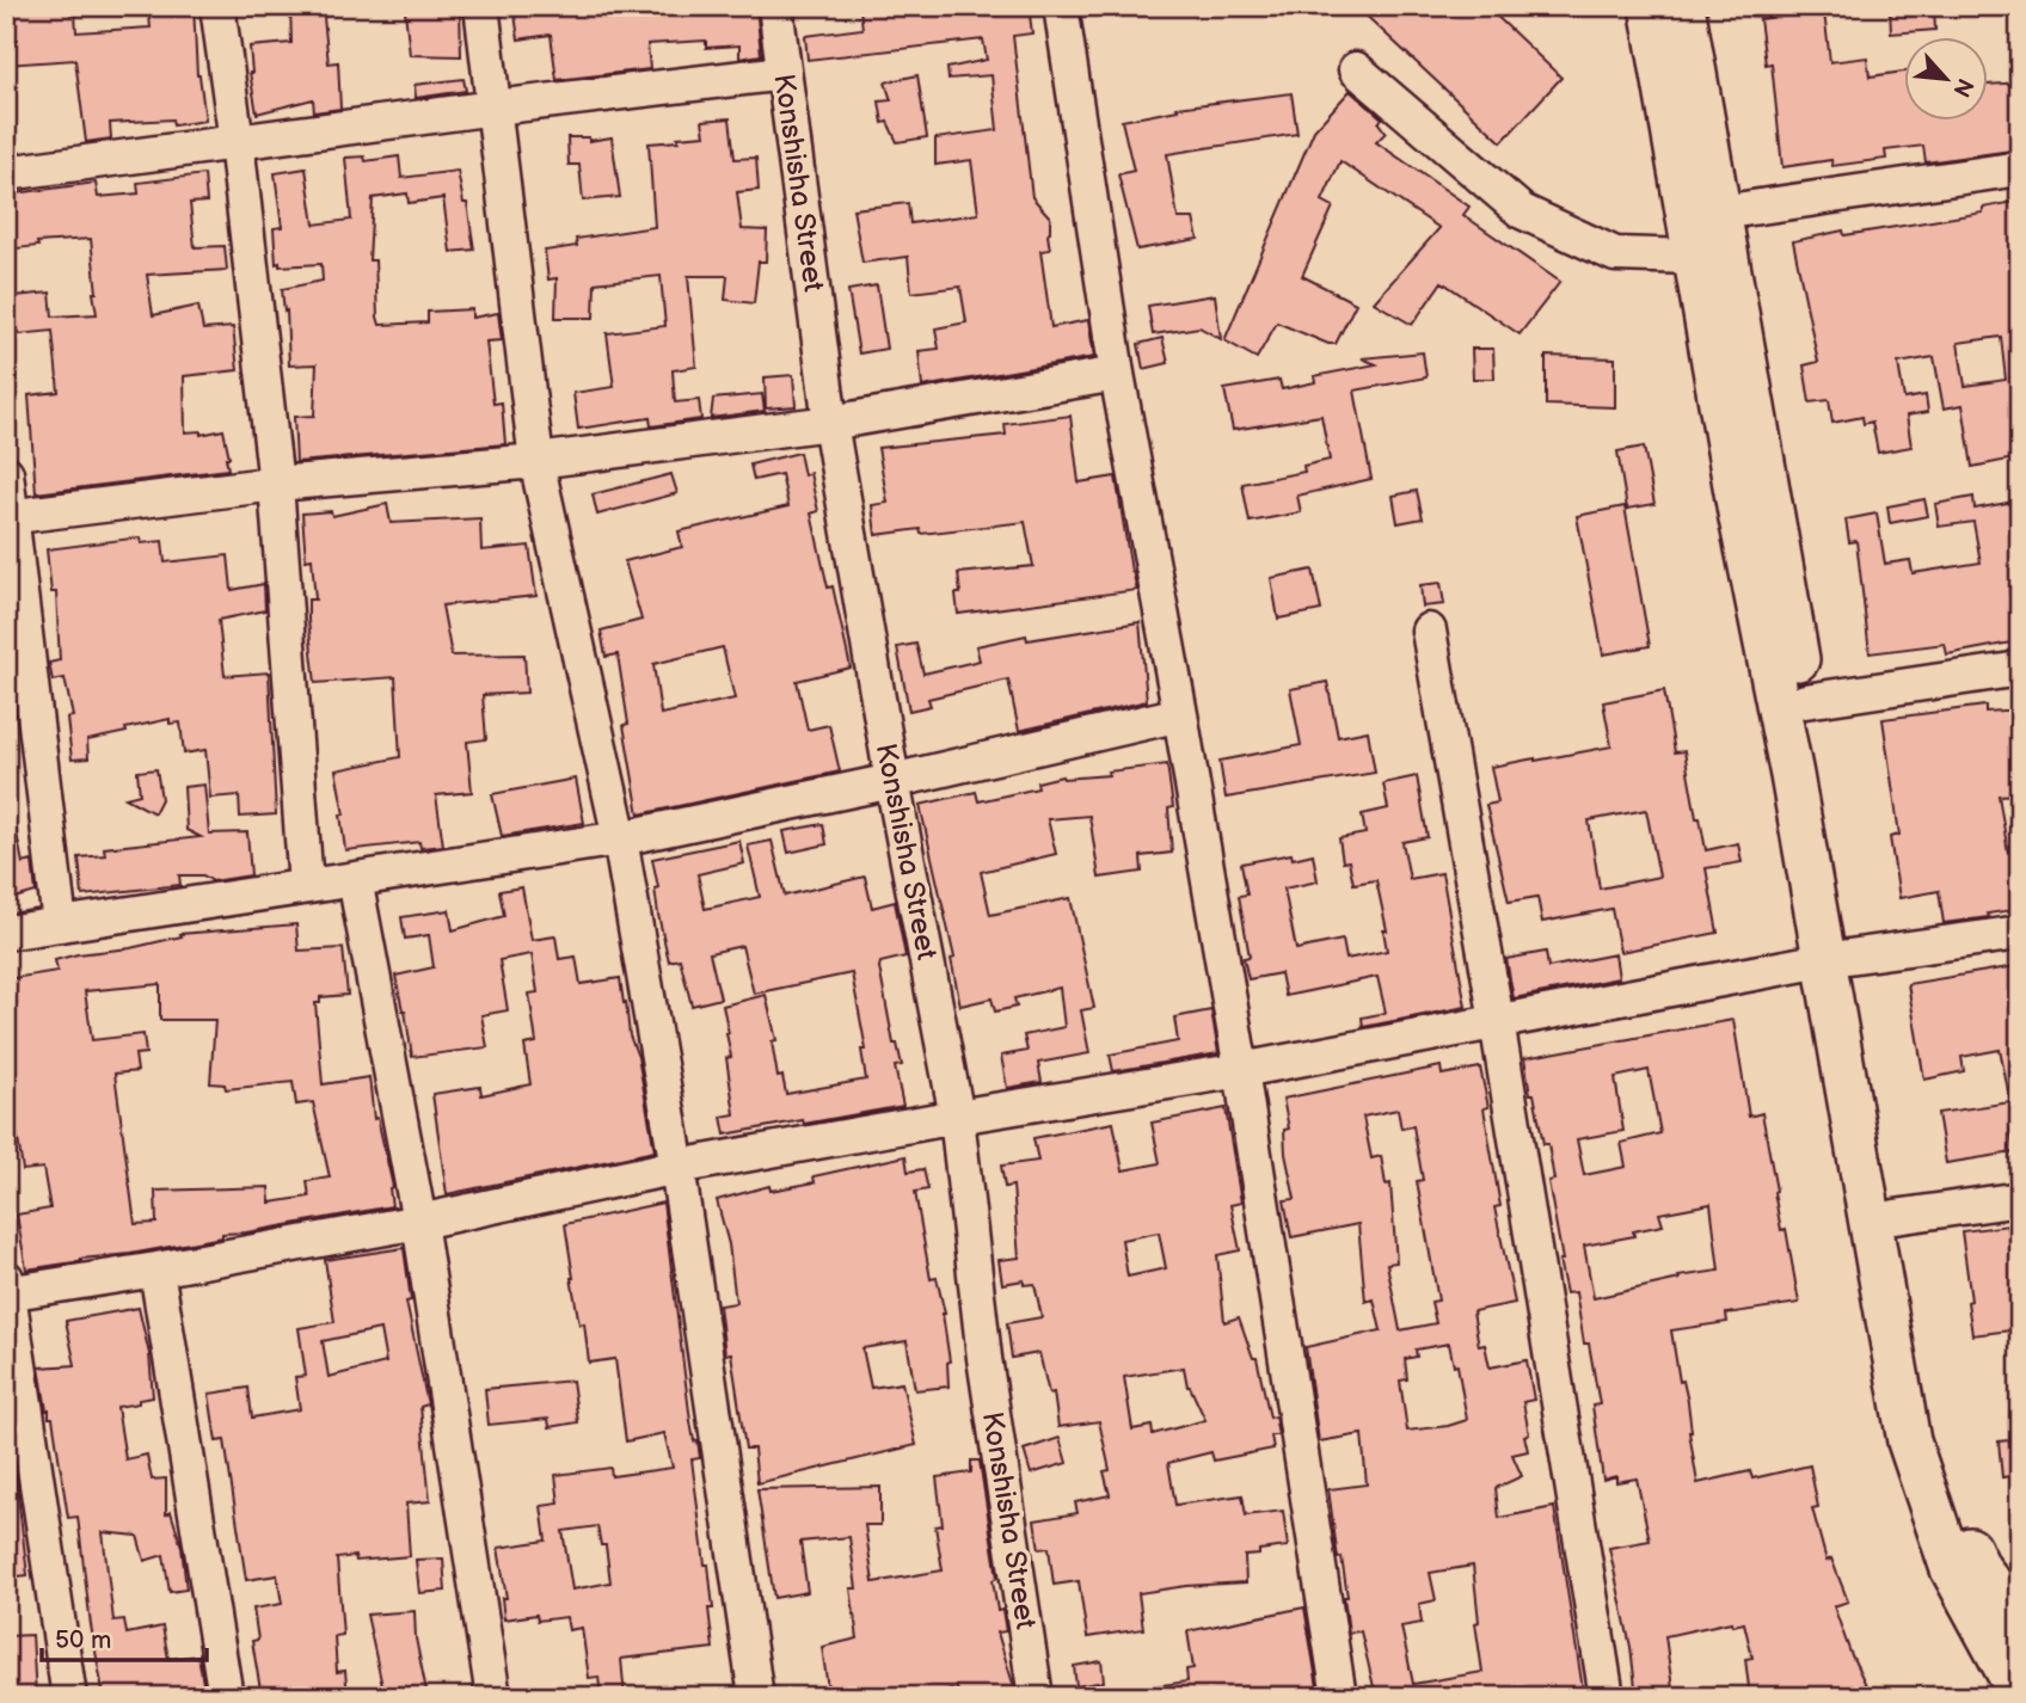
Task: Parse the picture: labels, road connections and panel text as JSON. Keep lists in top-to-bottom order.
{
  "streets": {
    "street": ["Konshisha Street"]
  },
  "scale_bar": "50 m",
  "north": "bottom right"
}
